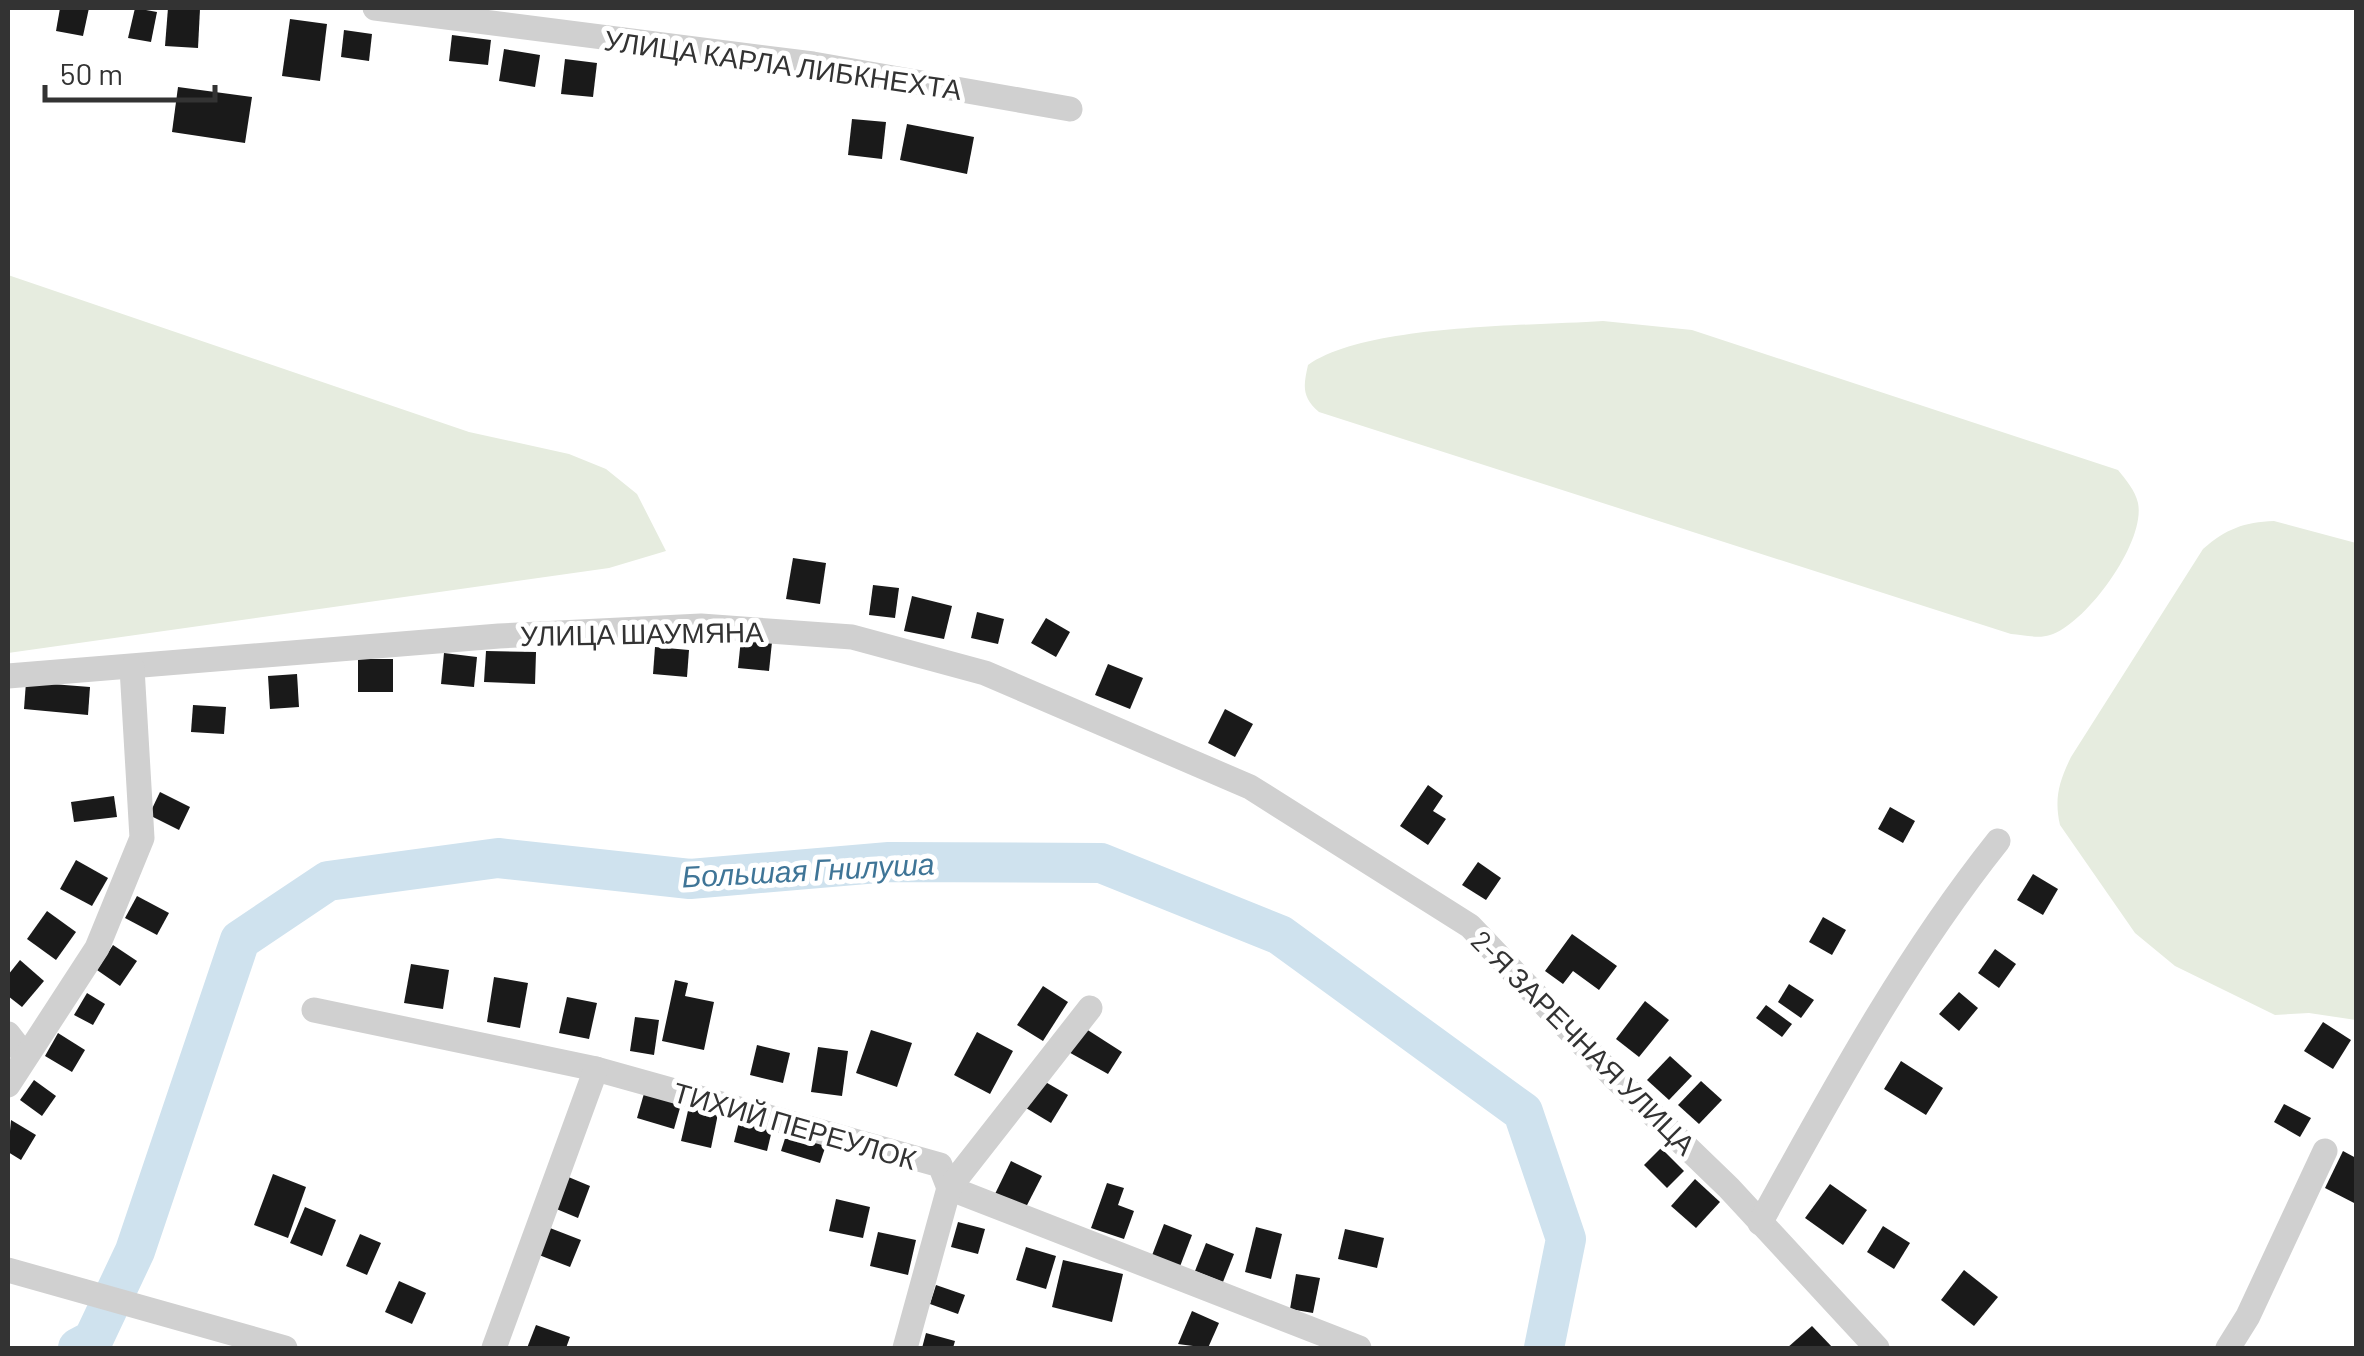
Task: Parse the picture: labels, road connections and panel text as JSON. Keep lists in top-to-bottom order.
{
  "streets": {
    "street": [
      "УЛИЦА КАРЛА ЛИБКНЕХТА",
      "УЛИЦА ШАУМЯНА",
      "2-Я ЗАРЕЧНАЯ УЛИЦА",
      "ТИХИЙ ПЕРЕУЛОК"
    ]
  },
  "crossings": [
    ["УЛИЦА ШАУМЯНА", "2-Я ЗАРЕЧНАЯ УЛИЦА"]
  ],
  "water": ["Большая Гнилуша"],
  "scale_bar": "50 m"
}
